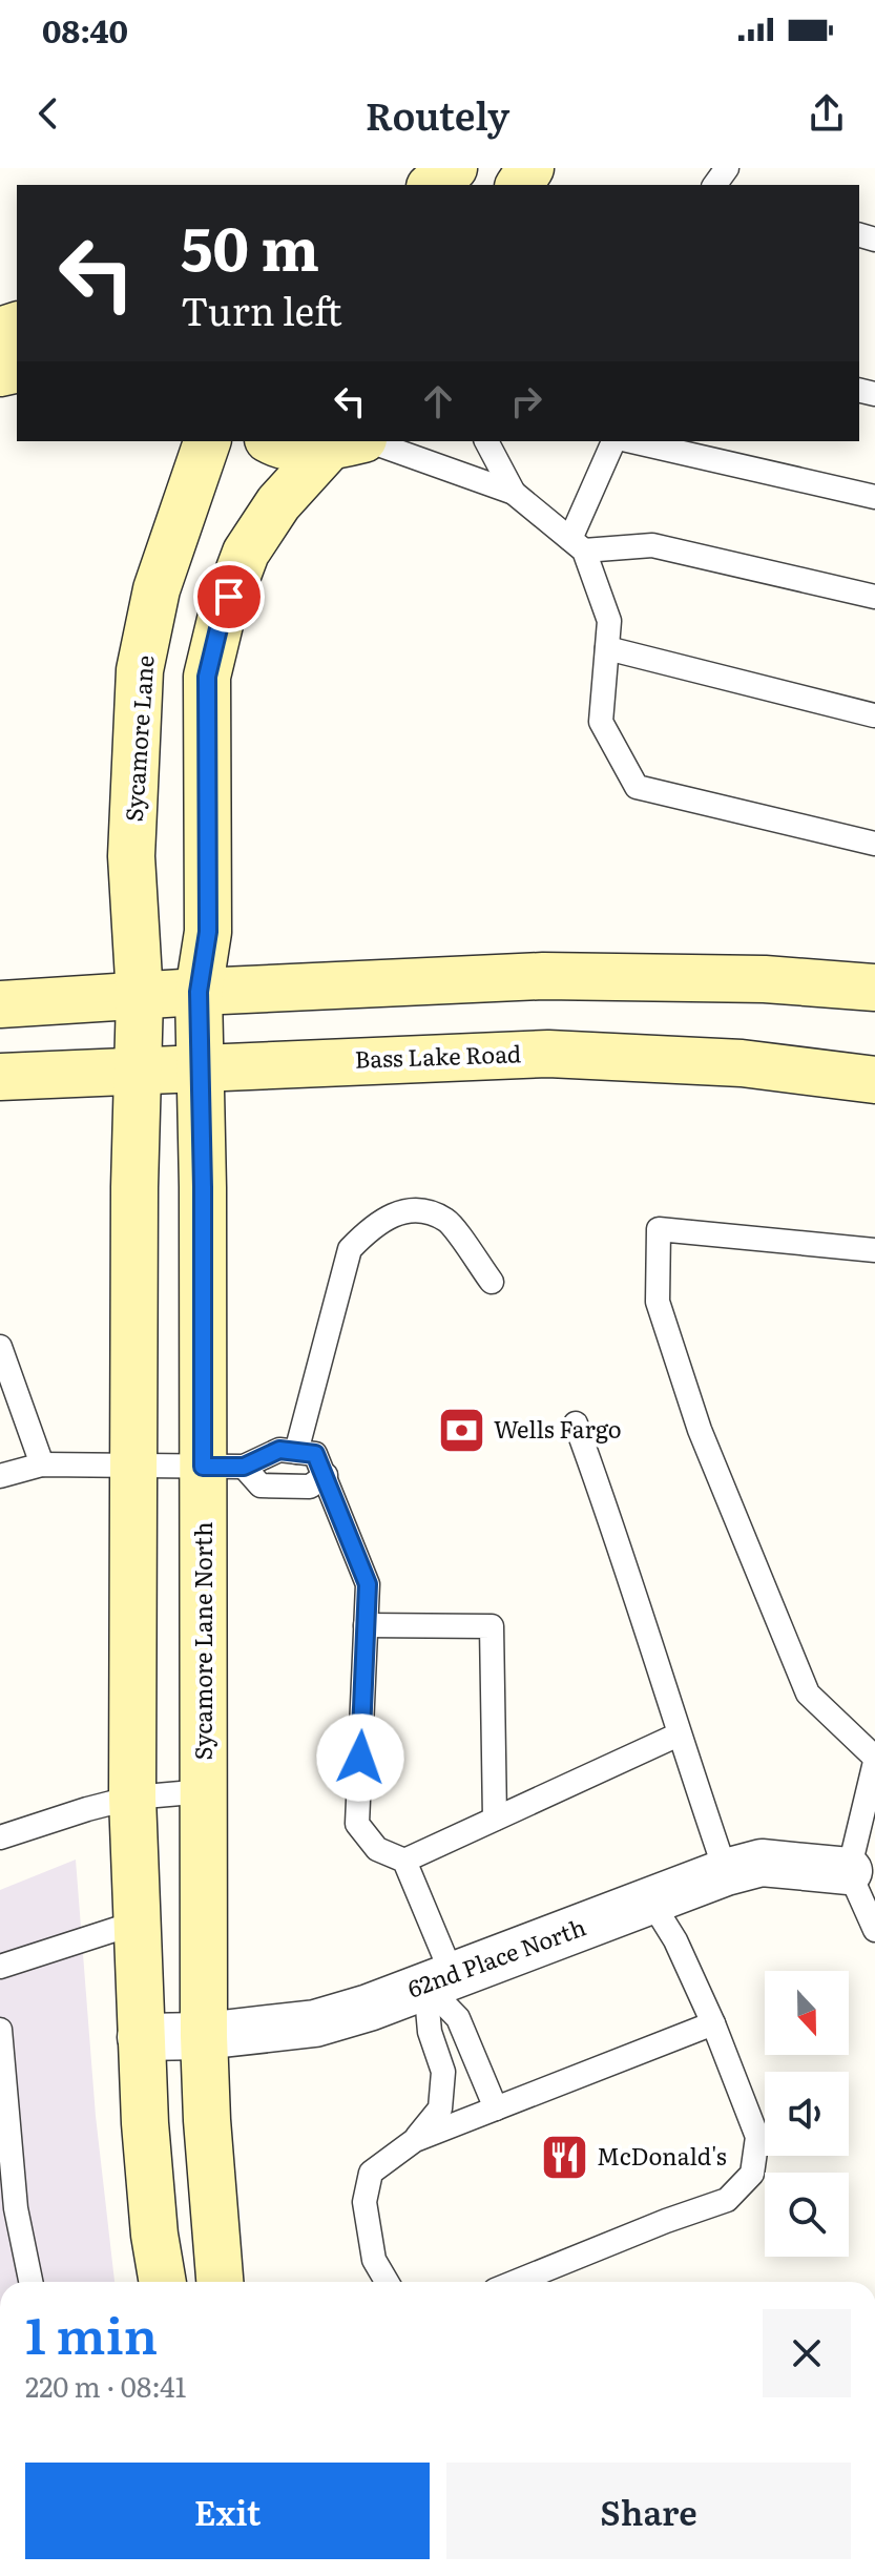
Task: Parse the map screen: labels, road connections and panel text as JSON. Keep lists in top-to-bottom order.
{
  "streets": {
    "street": [
      "Sycamore Lane",
      "Bass Lake Road",
      "Sycamore Lane North",
      "62nd Place North"
    ]
  },
  "crossings": [
    ["Bass Lake Road", "Sycamore Lane North"],
    ["Sycamore Lane North", "62nd Place North"]
  ],
  "places": {
    "bank": ["Wells Fargo"],
    "restaurant": ["McDonald's"]
  },
  "north": "bottom",
  "page": {
    "status": "08:40",
    "header": "Routely",
    "turn": ["50 m", "Turn left"],
    "heading": ["1 min", "220 m · 08:41"],
    "buttons": ["Exit", "Share"]
  }
}
